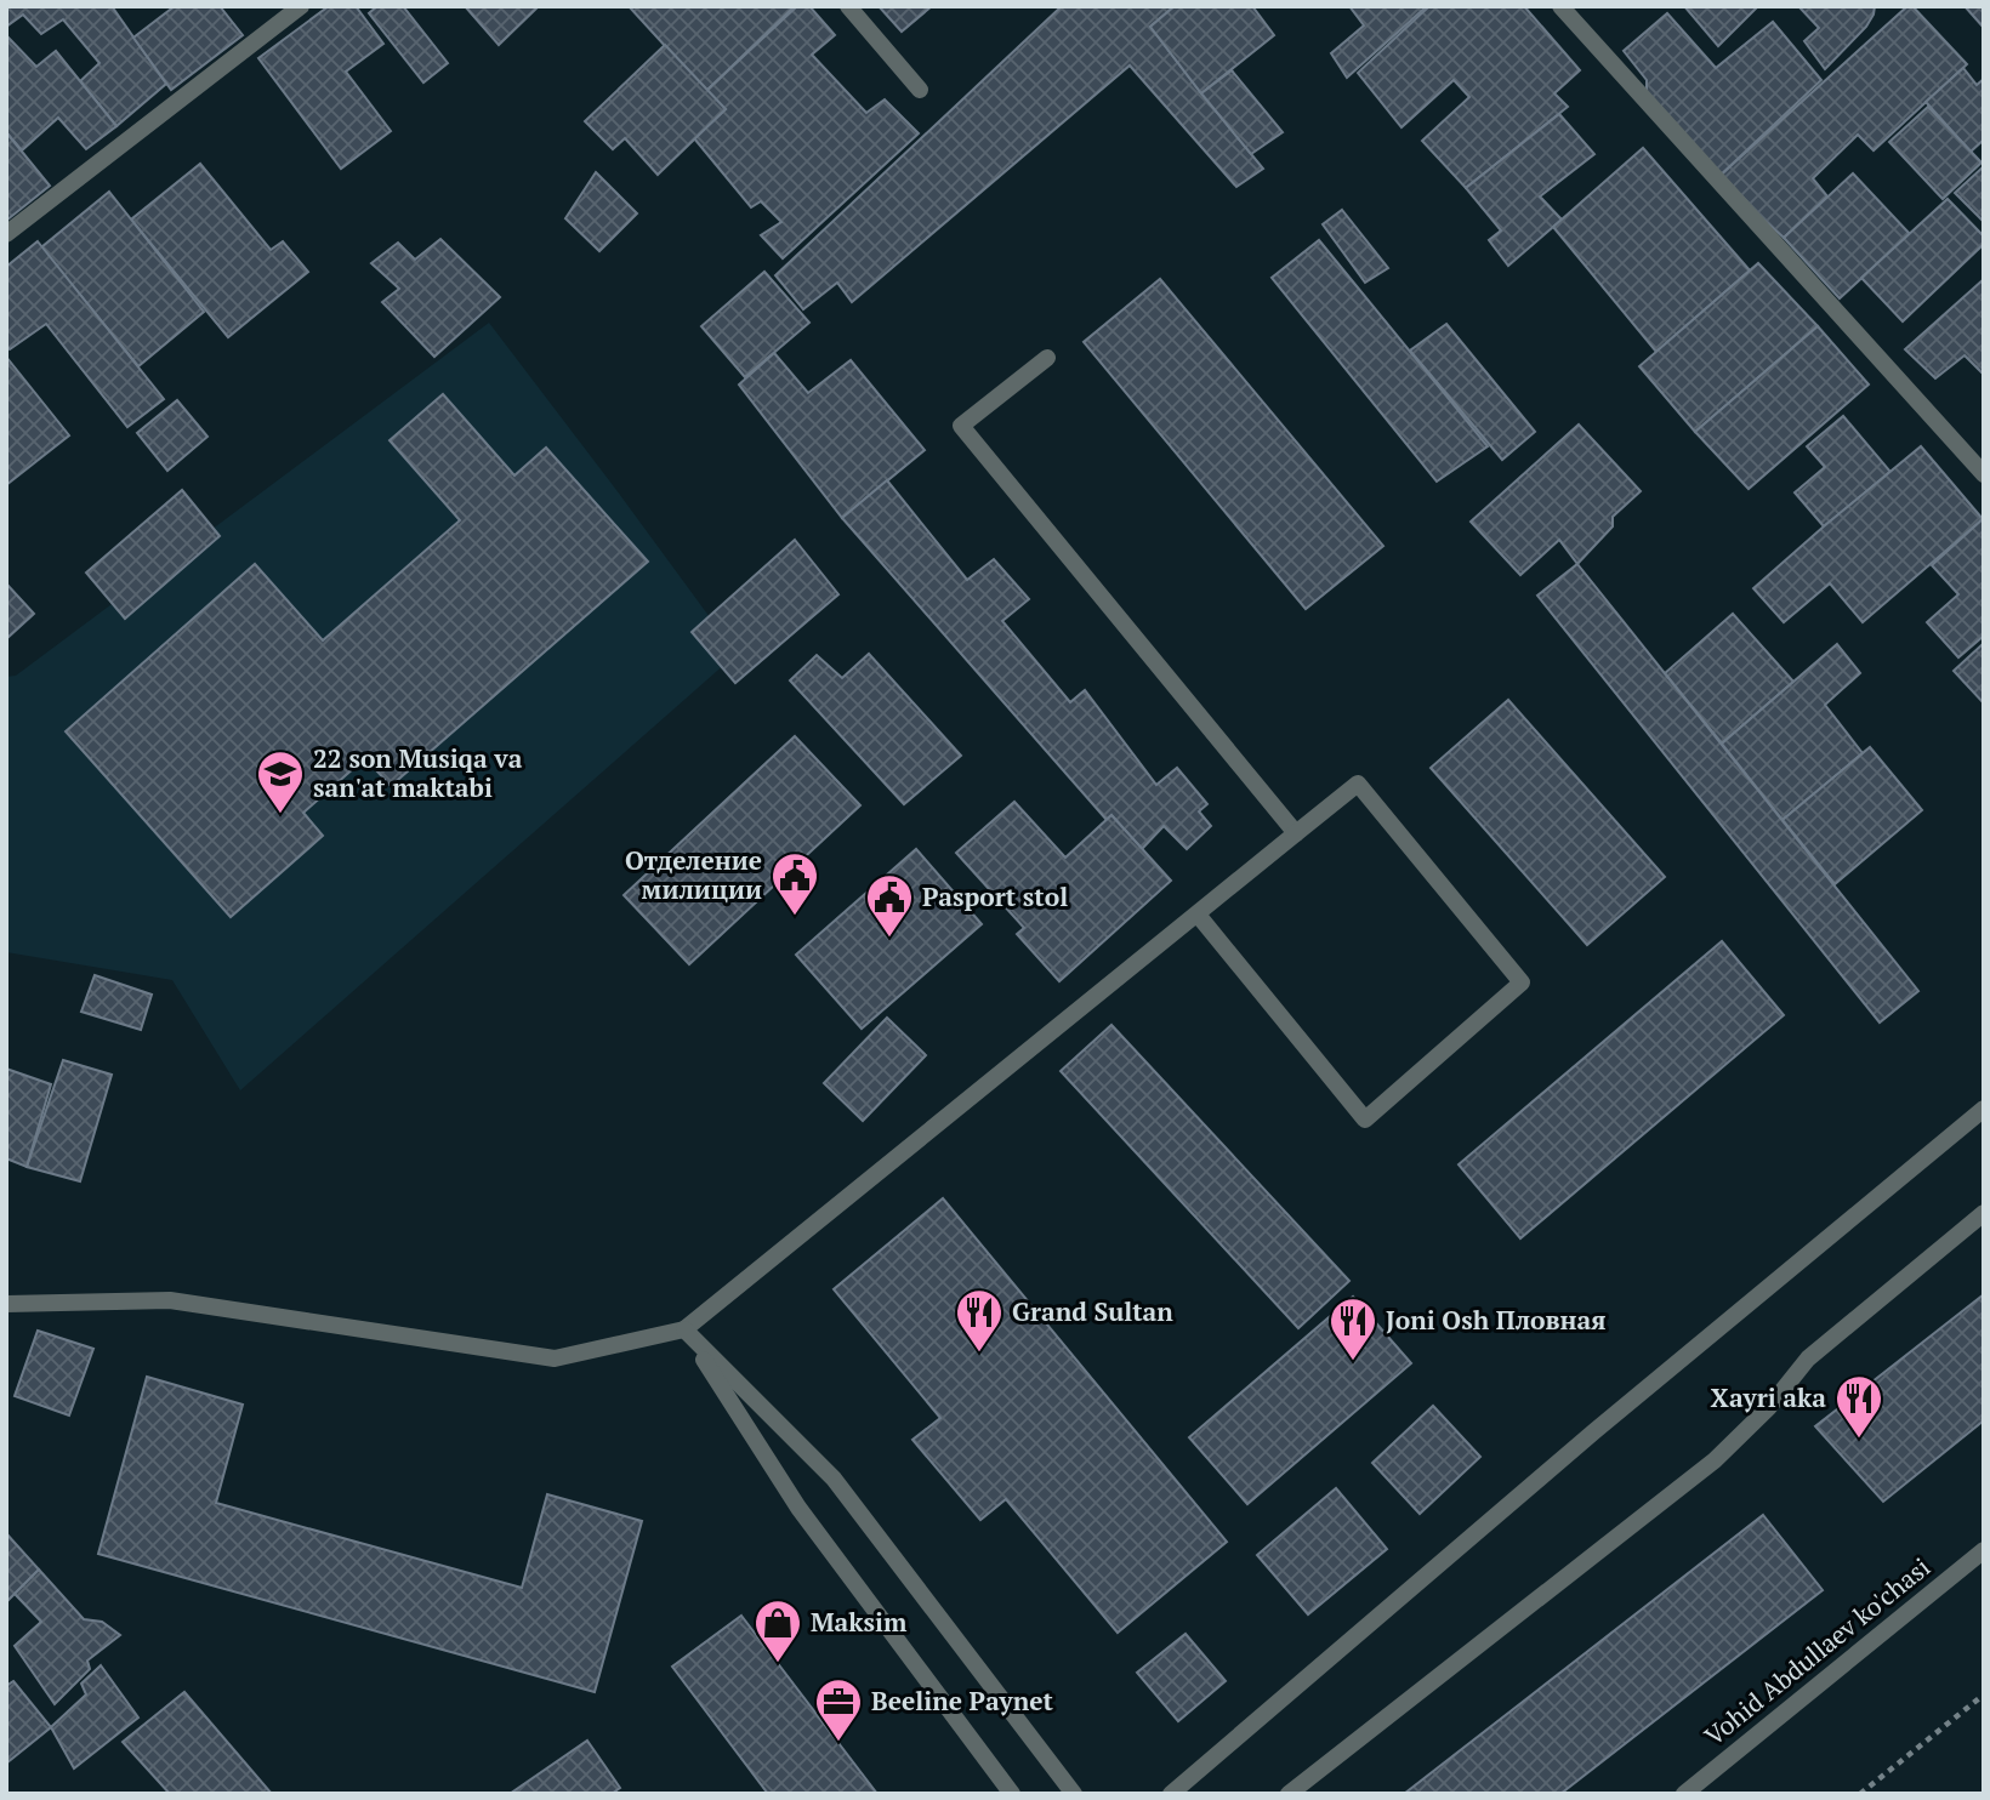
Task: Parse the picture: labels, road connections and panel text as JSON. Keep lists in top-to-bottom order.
{
  "streets": {
    "street": ["Vohid Abdullaev ko'chasi"]
  },
  "places": {
    "school or university": ["22 son Musiqa va san'at maktabi"],
    "public building": ["Отделение милиции", "Pasport stol"],
    "restaurant": ["Grand Sultan", "Joni Osh Пловная", "Xayri aka"],
    "shop": ["Maksim"],
    "office": ["Beeline Paynet"]
  }
}
